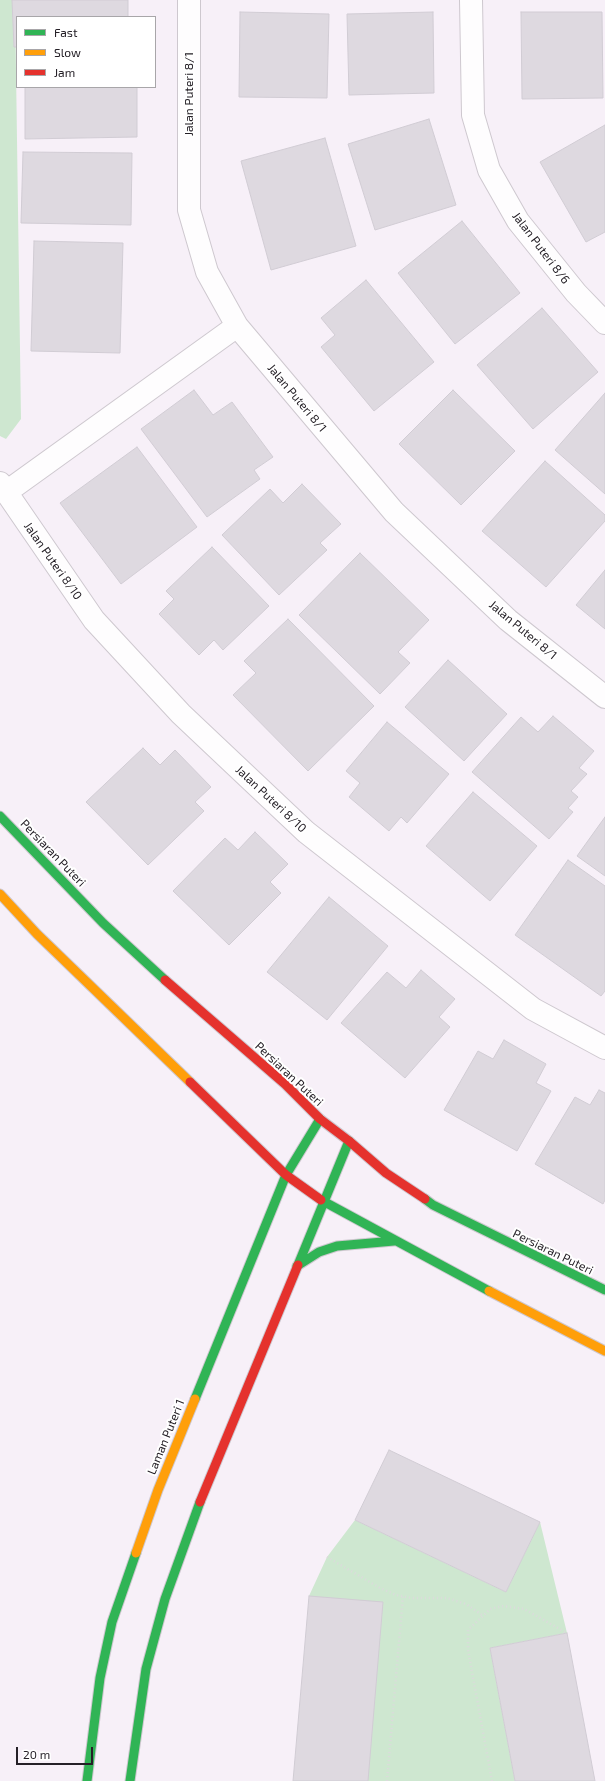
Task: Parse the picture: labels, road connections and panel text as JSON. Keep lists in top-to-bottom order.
{
  "streets": {
    "main road": ["Persiaran Puteri", "Laman Puteri 1"],
    "street": ["Jalan Puteri 8/1", "Jalan Puteri 8/6", "Jalan Puteri 8/10"]
  },
  "crossings": [
    ["Persiaran Puteri", "Laman Puteri 1"]
  ],
  "legend": ["Fast", "Slow", "Jam"],
  "scale_bar": "20 m"
}
